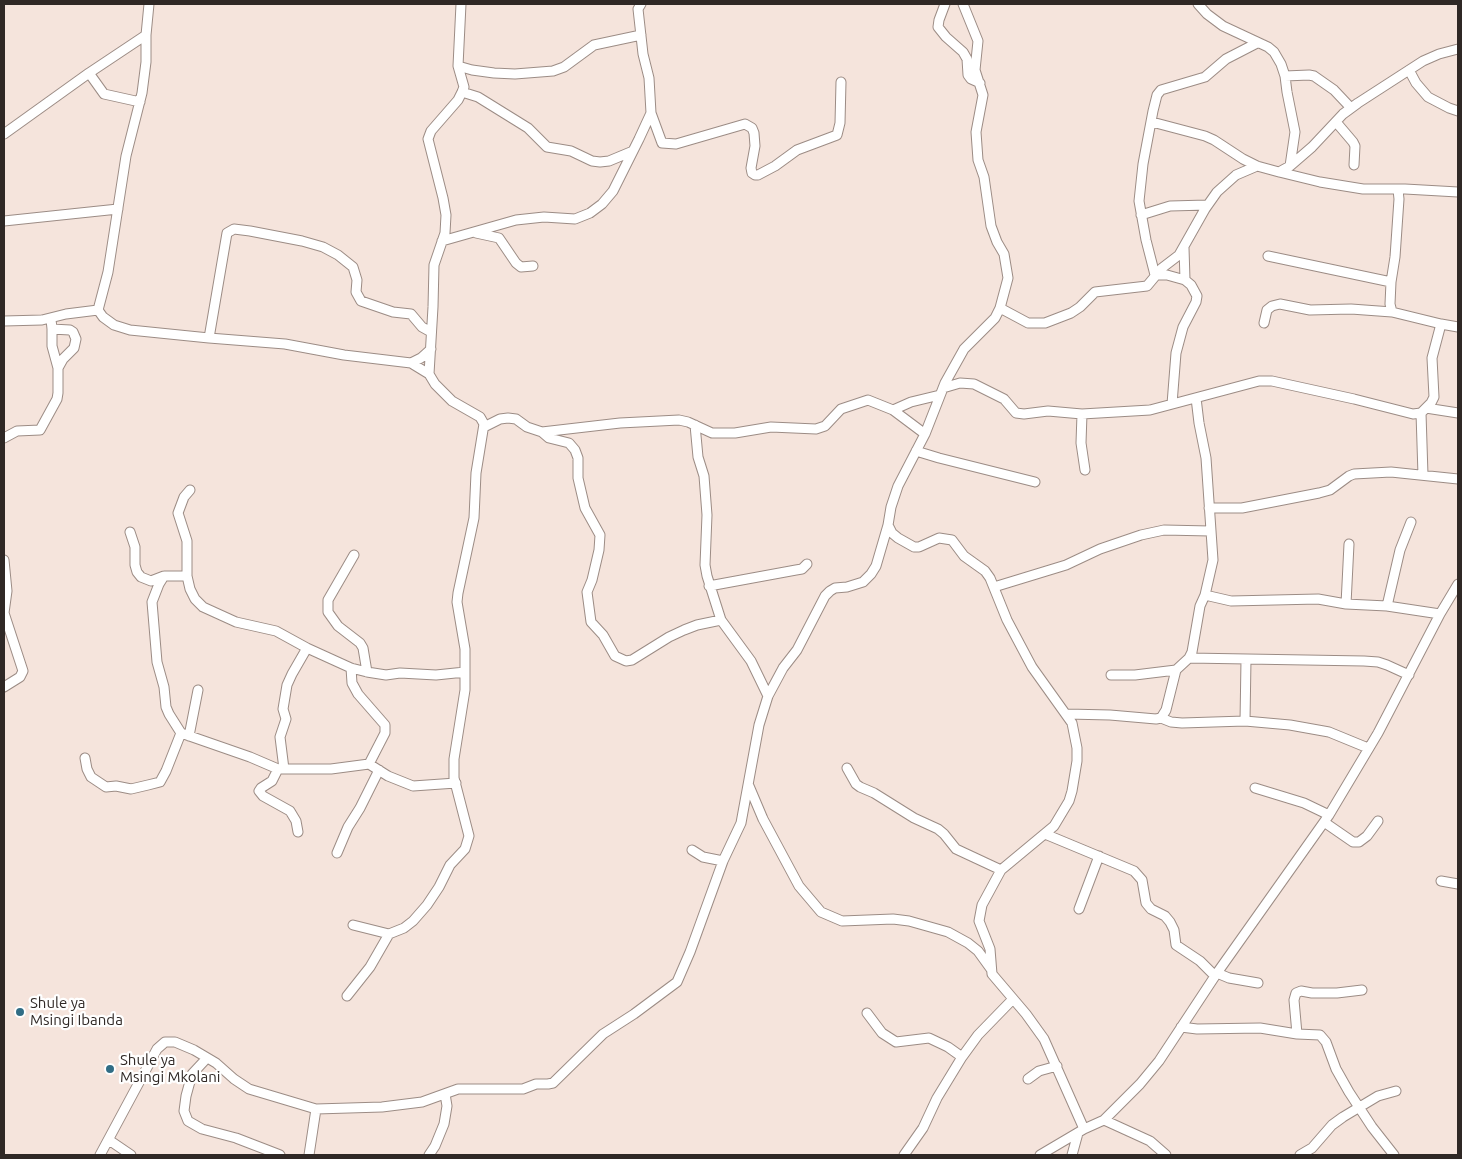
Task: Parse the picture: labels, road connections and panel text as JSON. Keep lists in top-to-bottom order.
{
  "places": ["Shule ya Msingi Ibanda", "Shule ya Msingi Mkolani"]
}
